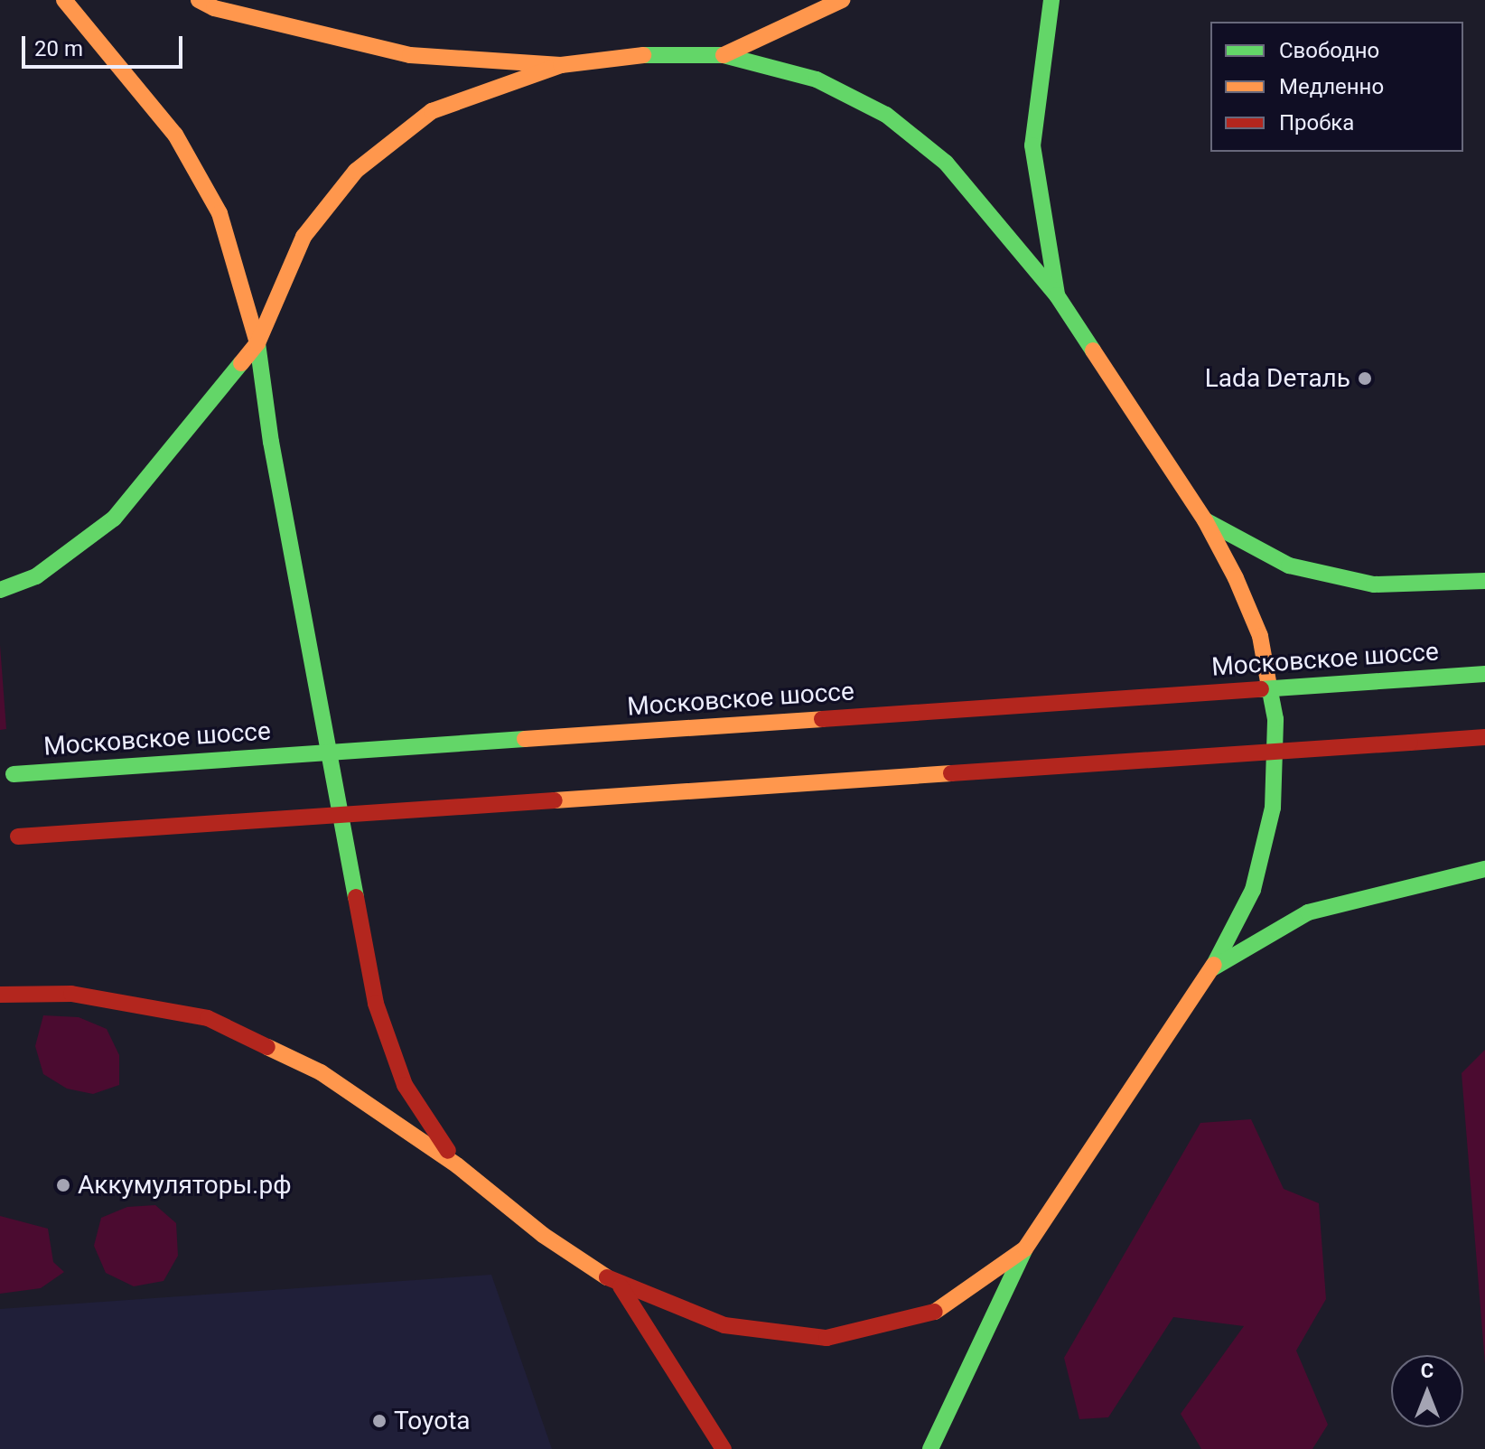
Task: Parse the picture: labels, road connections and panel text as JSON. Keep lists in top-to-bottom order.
{
  "streets": {
    "main road": ["Московское шоссе"]
  },
  "places": ["Lada Dеталь", "Аккумуляторы.рф", "Toyota"],
  "legend": ["Свободно", "Медленно", "Пробка"],
  "scale_bar": "20 m",
  "north": "top"
}
